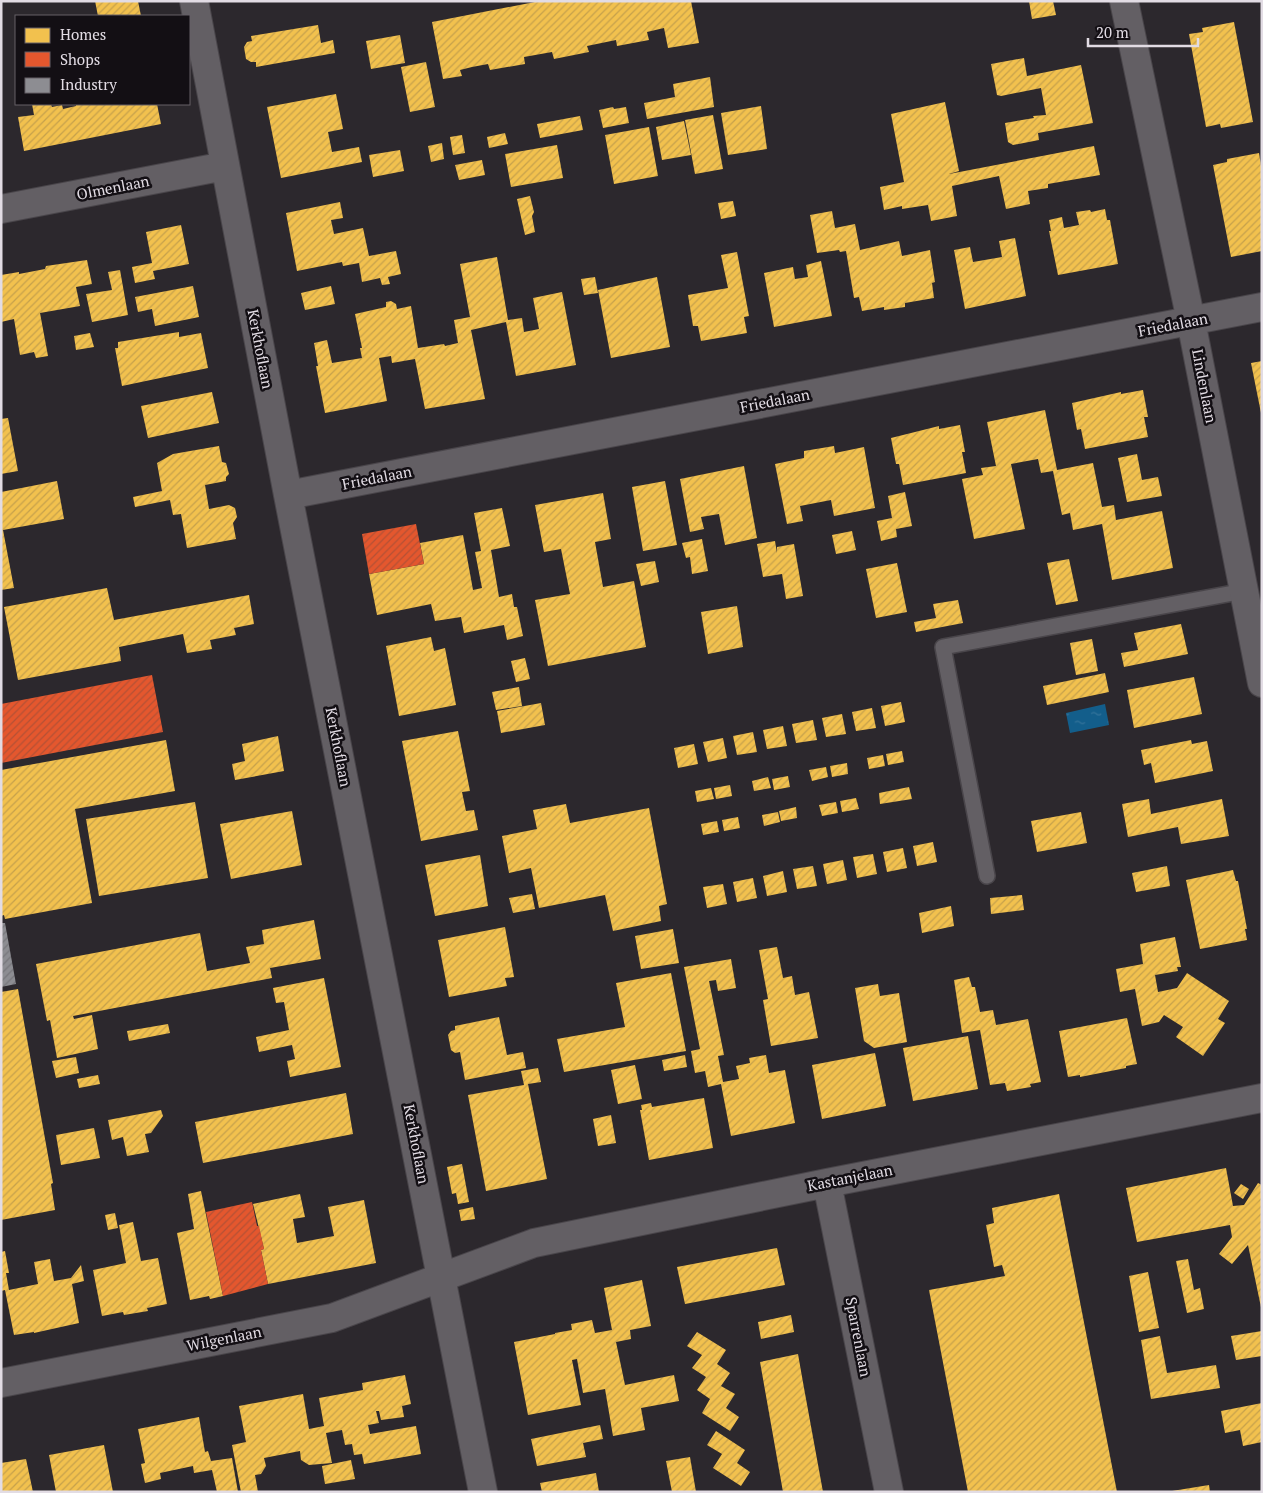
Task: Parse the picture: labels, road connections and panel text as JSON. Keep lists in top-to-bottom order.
{
  "streets": {
    "street": [
      "Olmenlaan",
      "Friedalaan",
      "Kerkhoflaan",
      "Lindenlaan",
      "Kastanjelaan",
      "Sparrenlaan",
      "Wilgenlaan"
    ]
  },
  "crossings": [
    ["Olmenlaan", "Kerkhoflaan"],
    ["Friedalaan", "Kerkhoflaan"],
    ["Friedalaan", "Lindenlaan"],
    ["Kerkhoflaan", "Kastanjelaan"],
    ["Kerkhoflaan", "Wilgenlaan"],
    ["Kastanjelaan", "Sparrenlaan"],
    ["Kastanjelaan", "Wilgenlaan"]
  ],
  "legend": ["Homes", "Shops", "Industry"],
  "scale_bar": "20 m"
}
